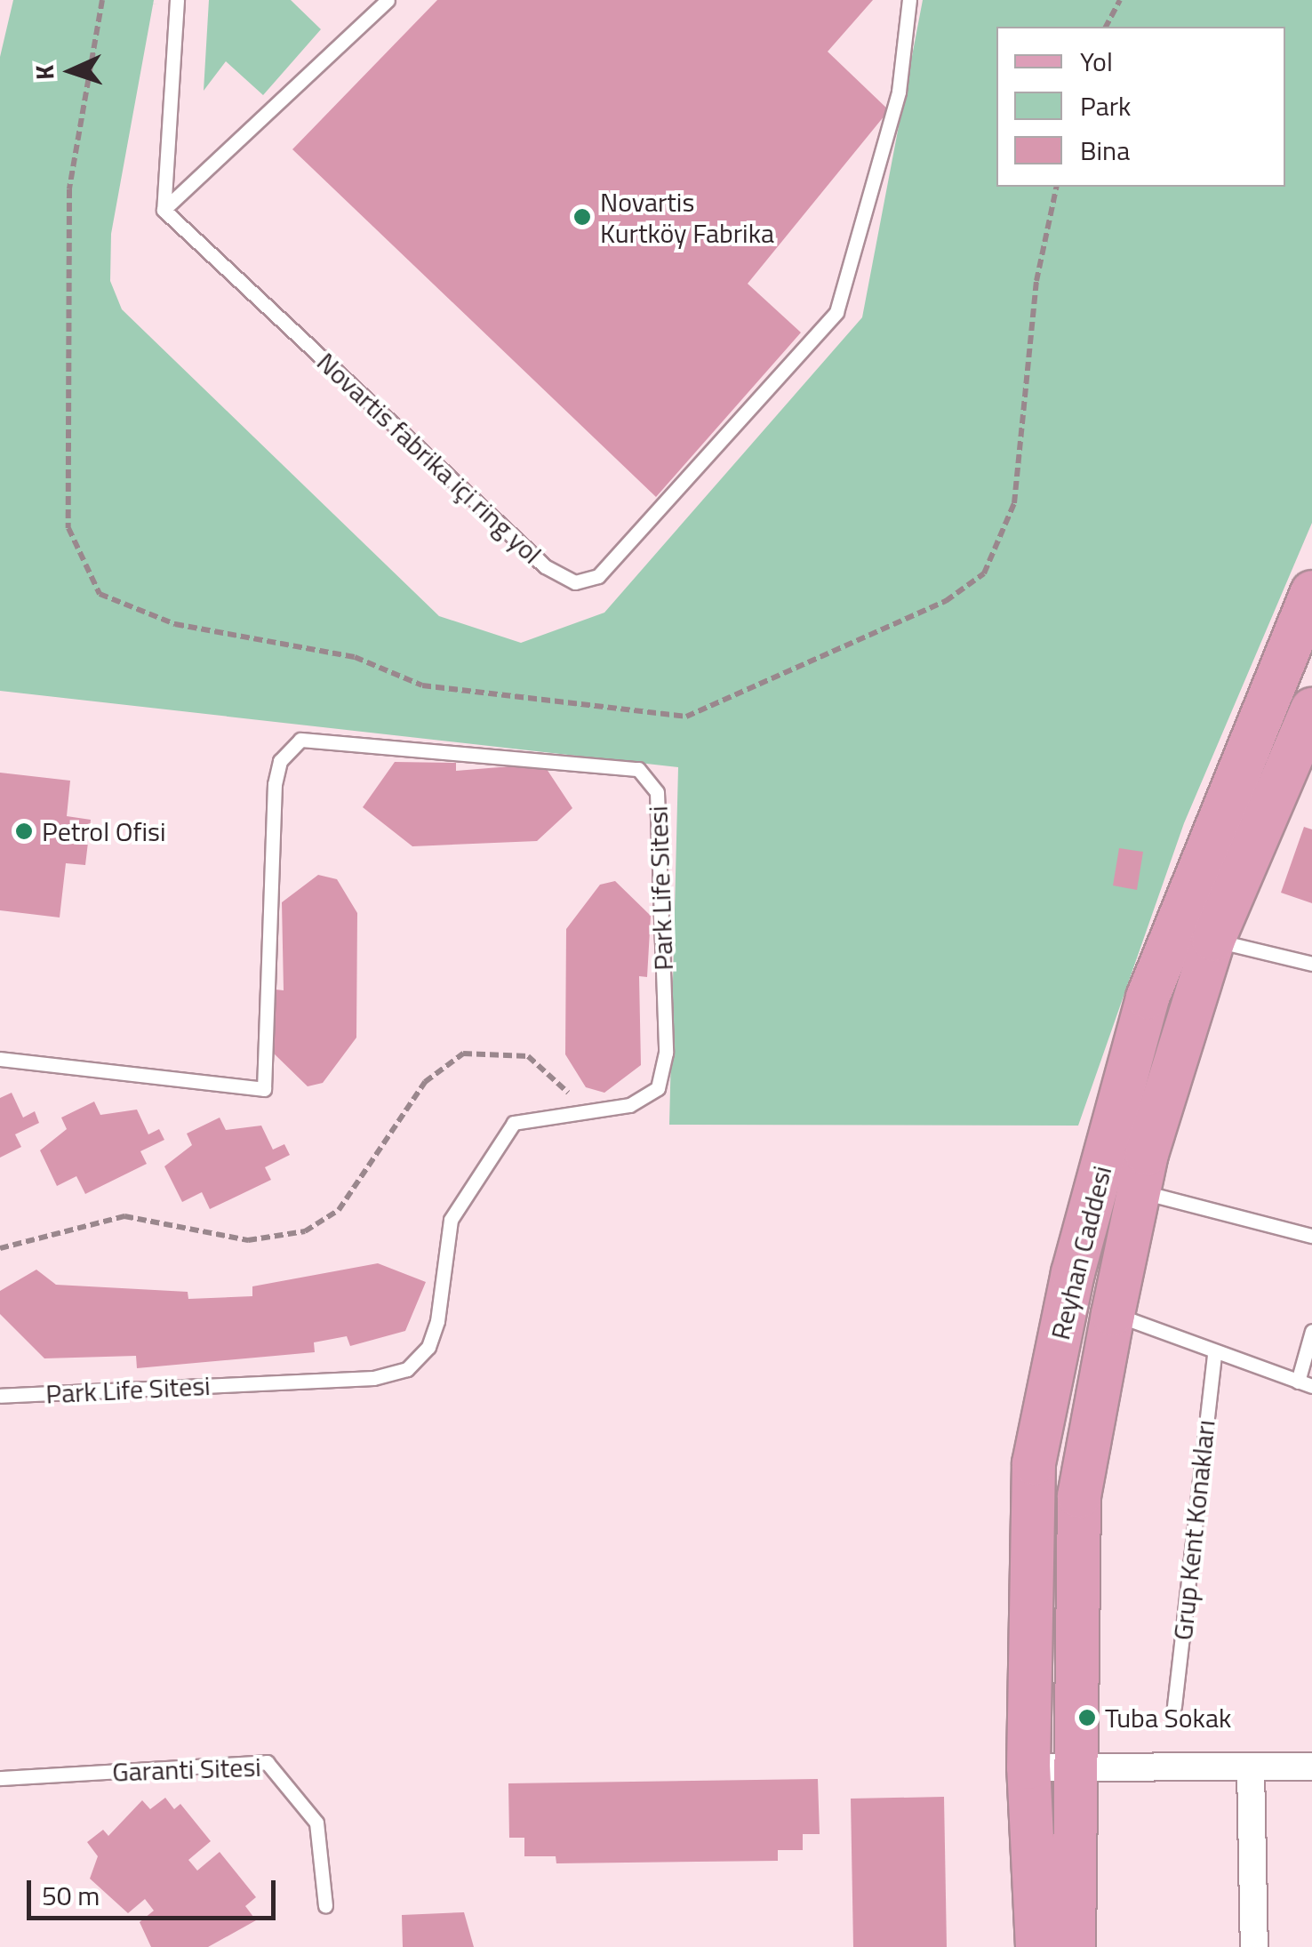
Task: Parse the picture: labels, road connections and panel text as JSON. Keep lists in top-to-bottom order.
{
  "streets": {
    "main road": ["Reyhan Caddesi"],
    "lane": [
      "Novartis fabrika içi ring yol",
      "Park Life Sitesi",
      "Grup Kent Konakları",
      "Garanti Sitesi"
    ]
  },
  "places": ["Novartis Kurtköy Fabrika", "Petrol Ofisi", "Tuba Sokak"],
  "legend": ["Yol", "Park", "Bina"],
  "scale_bar": "50 m",
  "north": "left"
}
